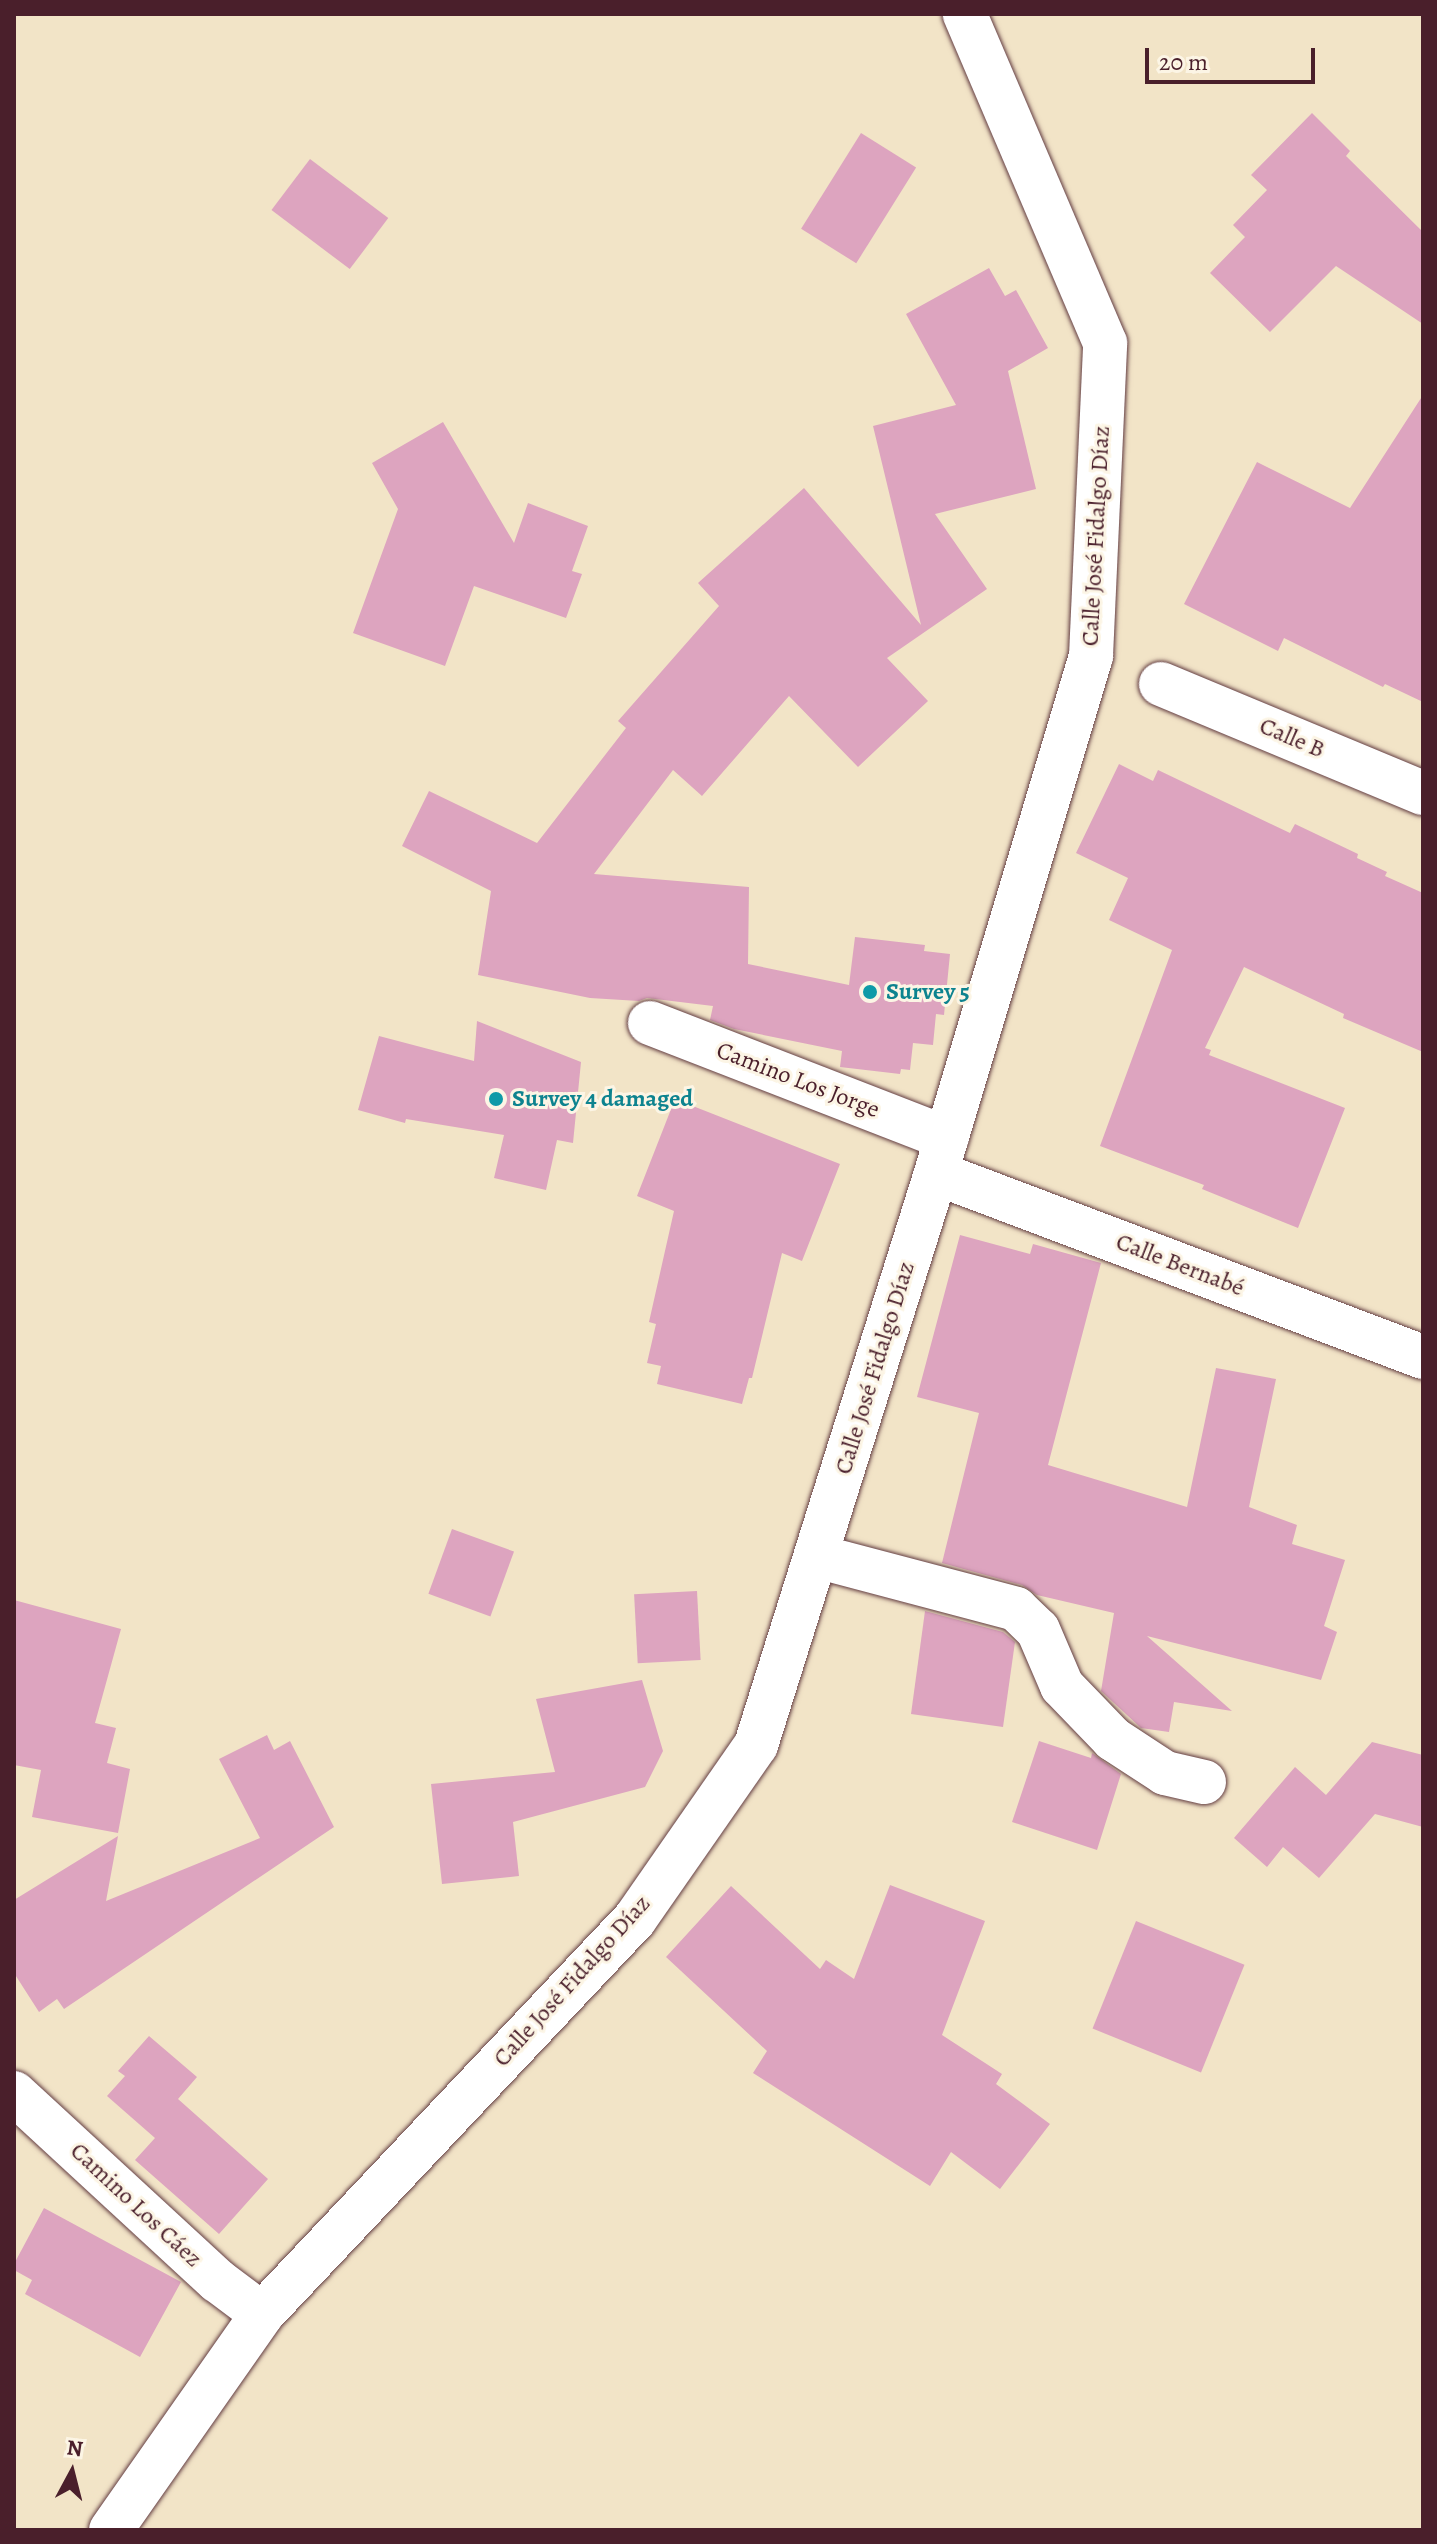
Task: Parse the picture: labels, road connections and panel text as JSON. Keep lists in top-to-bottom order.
{
  "streets": {
    "street": [
      "Calle José Fidalgo Díaz",
      "Calle B",
      "Camino Los Jorge",
      "Calle Bernabé",
      "Camino Los Cáez"
    ]
  },
  "crossings": [
    ["Calle José Fidalgo Díaz", "Camino Los Jorge"],
    ["Calle José Fidalgo Díaz", "Calle Bernabé"],
    ["Calle José Fidalgo Díaz", "Camino Los Cáez"],
    ["Camino Los Jorge", "Calle Bernabé"]
  ],
  "places": ["Survey 5", "Survey 4 damaged"],
  "scale_bar": "20 m",
  "north": "top"
}
